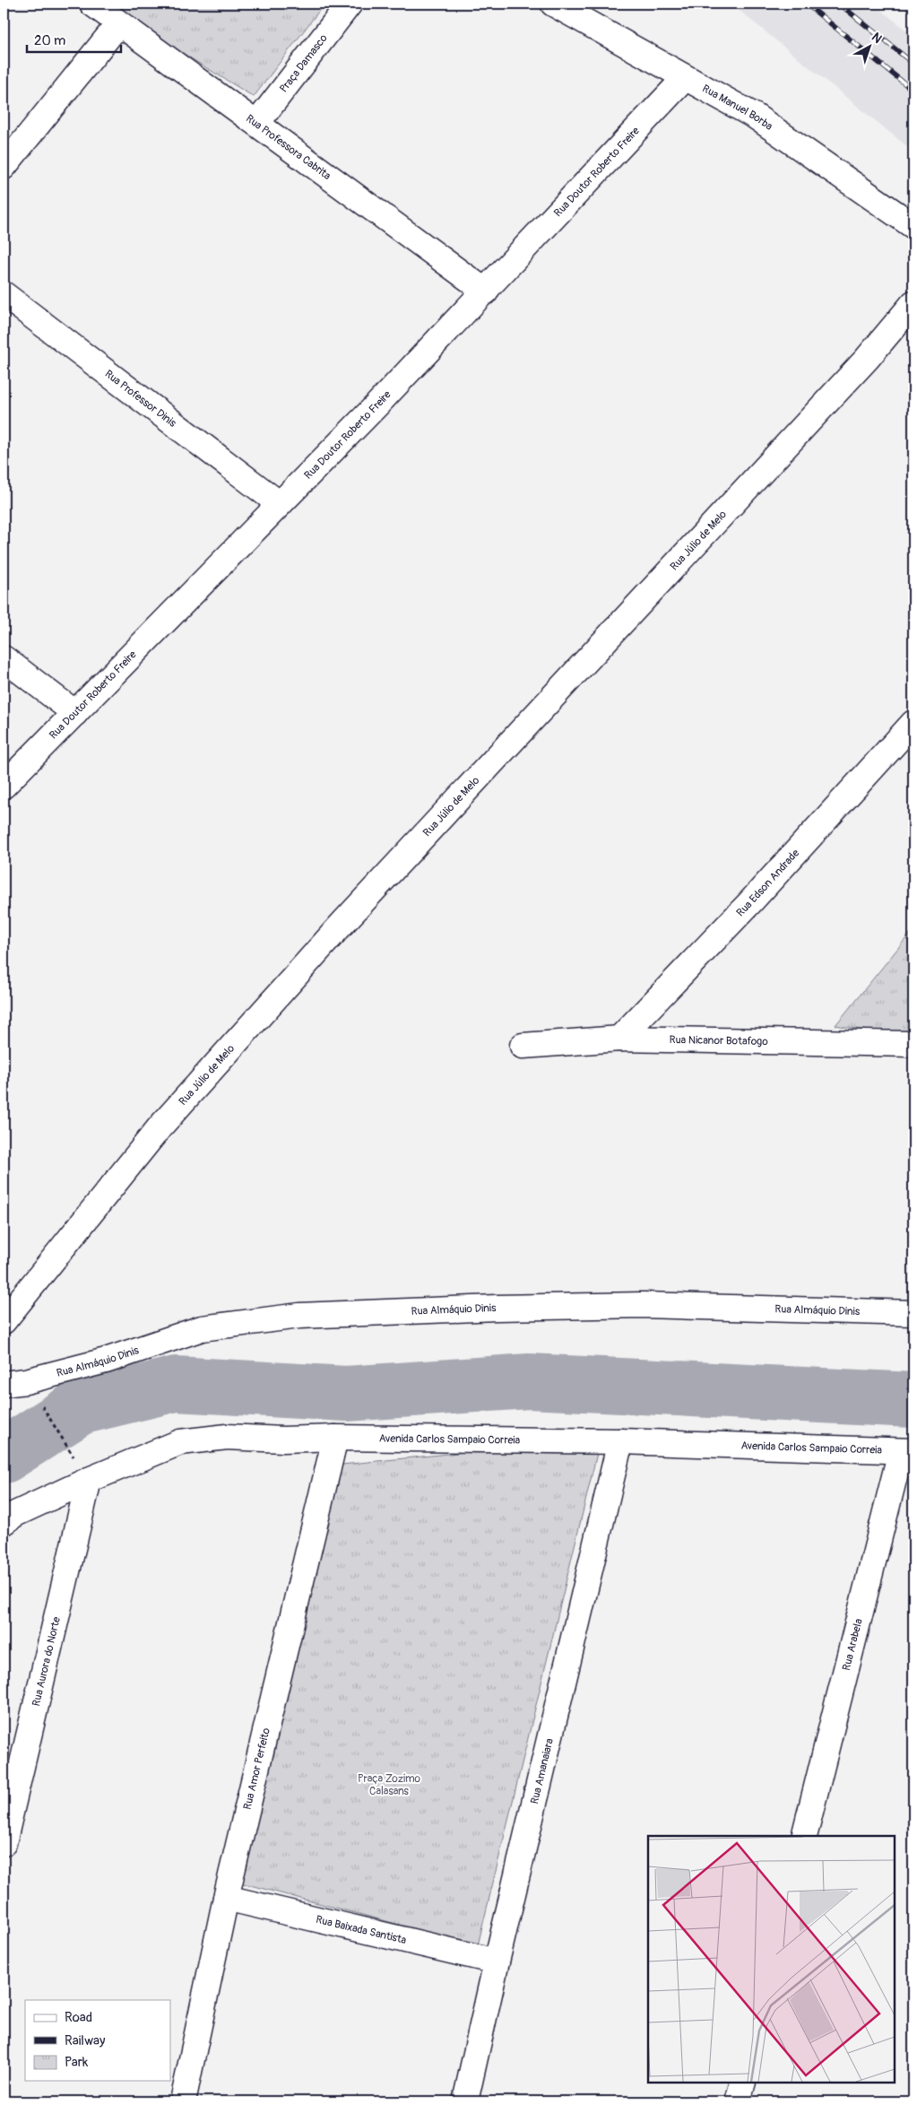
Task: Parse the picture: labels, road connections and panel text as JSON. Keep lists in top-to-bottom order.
{
  "streets": {
    "street": [
      "Praça Damasco",
      "Rua Manuel Borba",
      "Rua Professora Cabrita",
      "Rua Doutor Roberto Freire",
      "Rua Professor Dinis",
      "Rua Júlio de Melo",
      "Rua Edson Andrade",
      "Rua Nicanor Botafogo",
      "Rua Almáquio Dinis",
      "Avenida Carlos Sampaio Correia",
      "Rua Arabela",
      "Rua Aurora do Norte",
      "Rua Amor Perfeito",
      "Rua Amanaiara",
      "Rua Baixada Santista"
    ]
  },
  "crossings": [
    ["Praça Damasco", "Rua Professora Cabrita"],
    ["Rua Manuel Borba", "Rua Doutor Roberto Freire"],
    ["Rua Professora Cabrita", "Rua Doutor Roberto Freire"],
    ["Rua Doutor Roberto Freire", "Rua Professor Dinis"],
    ["Rua Edson Andrade", "Rua Nicanor Botafogo"],
    ["Avenida Carlos Sampaio Correia", "Rua Arabela"],
    ["Avenida Carlos Sampaio Correia", "Rua Aurora do Norte"],
    ["Avenida Carlos Sampaio Correia", "Rua Amor Perfeito"],
    ["Avenida Carlos Sampaio Correia", "Rua Amanaiara"],
    ["Rua Amor Perfeito", "Rua Baixada Santista"],
    ["Rua Amanaiara", "Rua Baixada Santista"]
  ],
  "parks": ["Praça Zozimo Calasans"],
  "legend": ["Road", "Railway", "Park"],
  "scale_bar": "20 m",
  "north": "top right"
}
